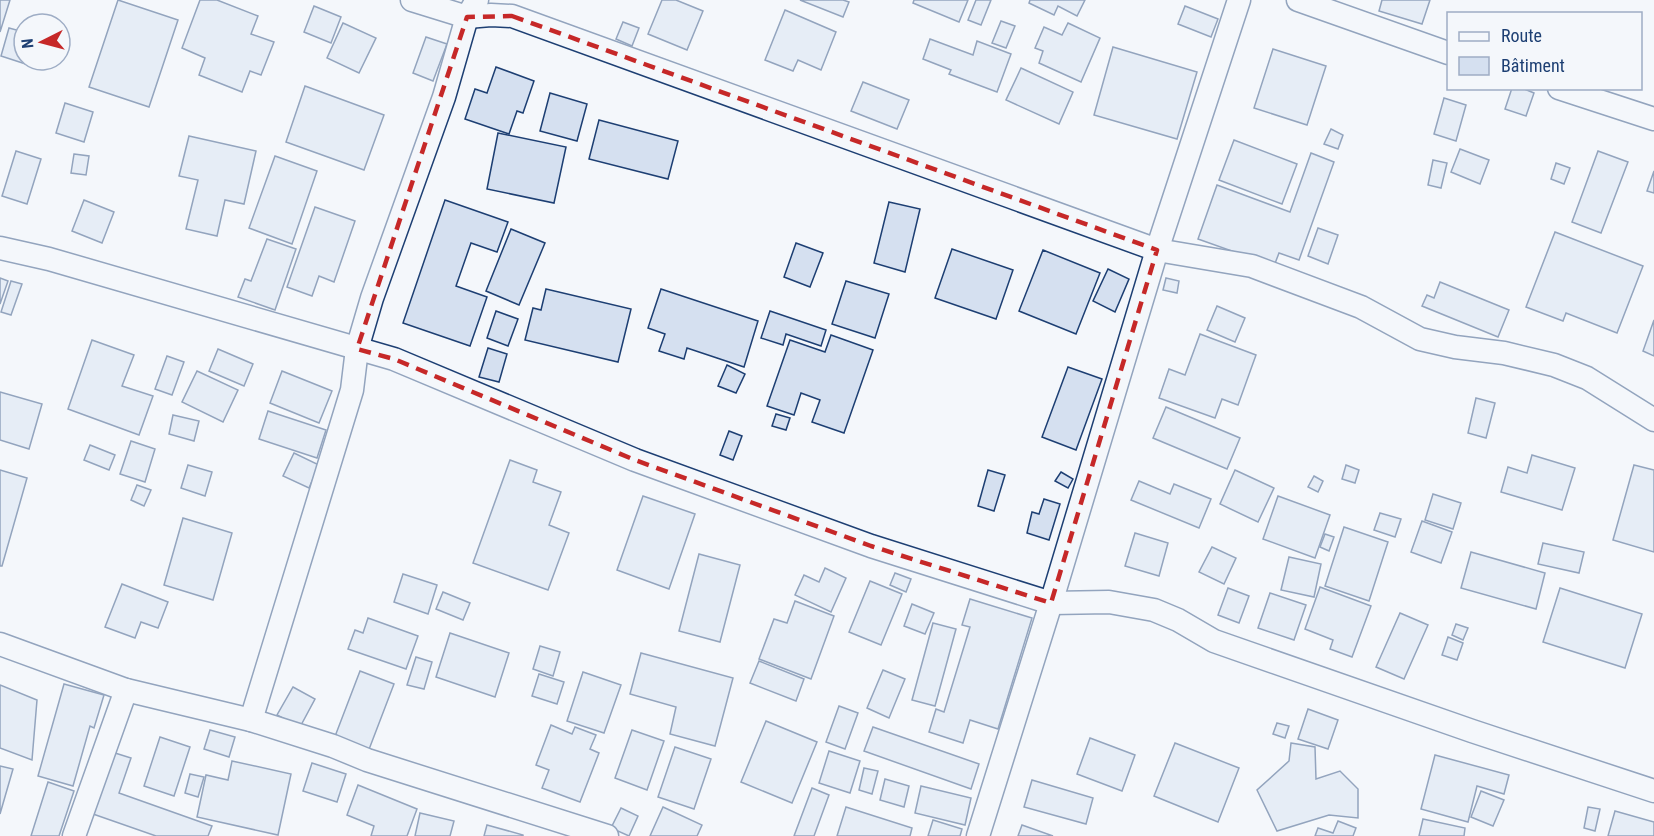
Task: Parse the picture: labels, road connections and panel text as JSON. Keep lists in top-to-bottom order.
{
  "legend": ["Route", "Bâtiment"],
  "north": "left"
}
